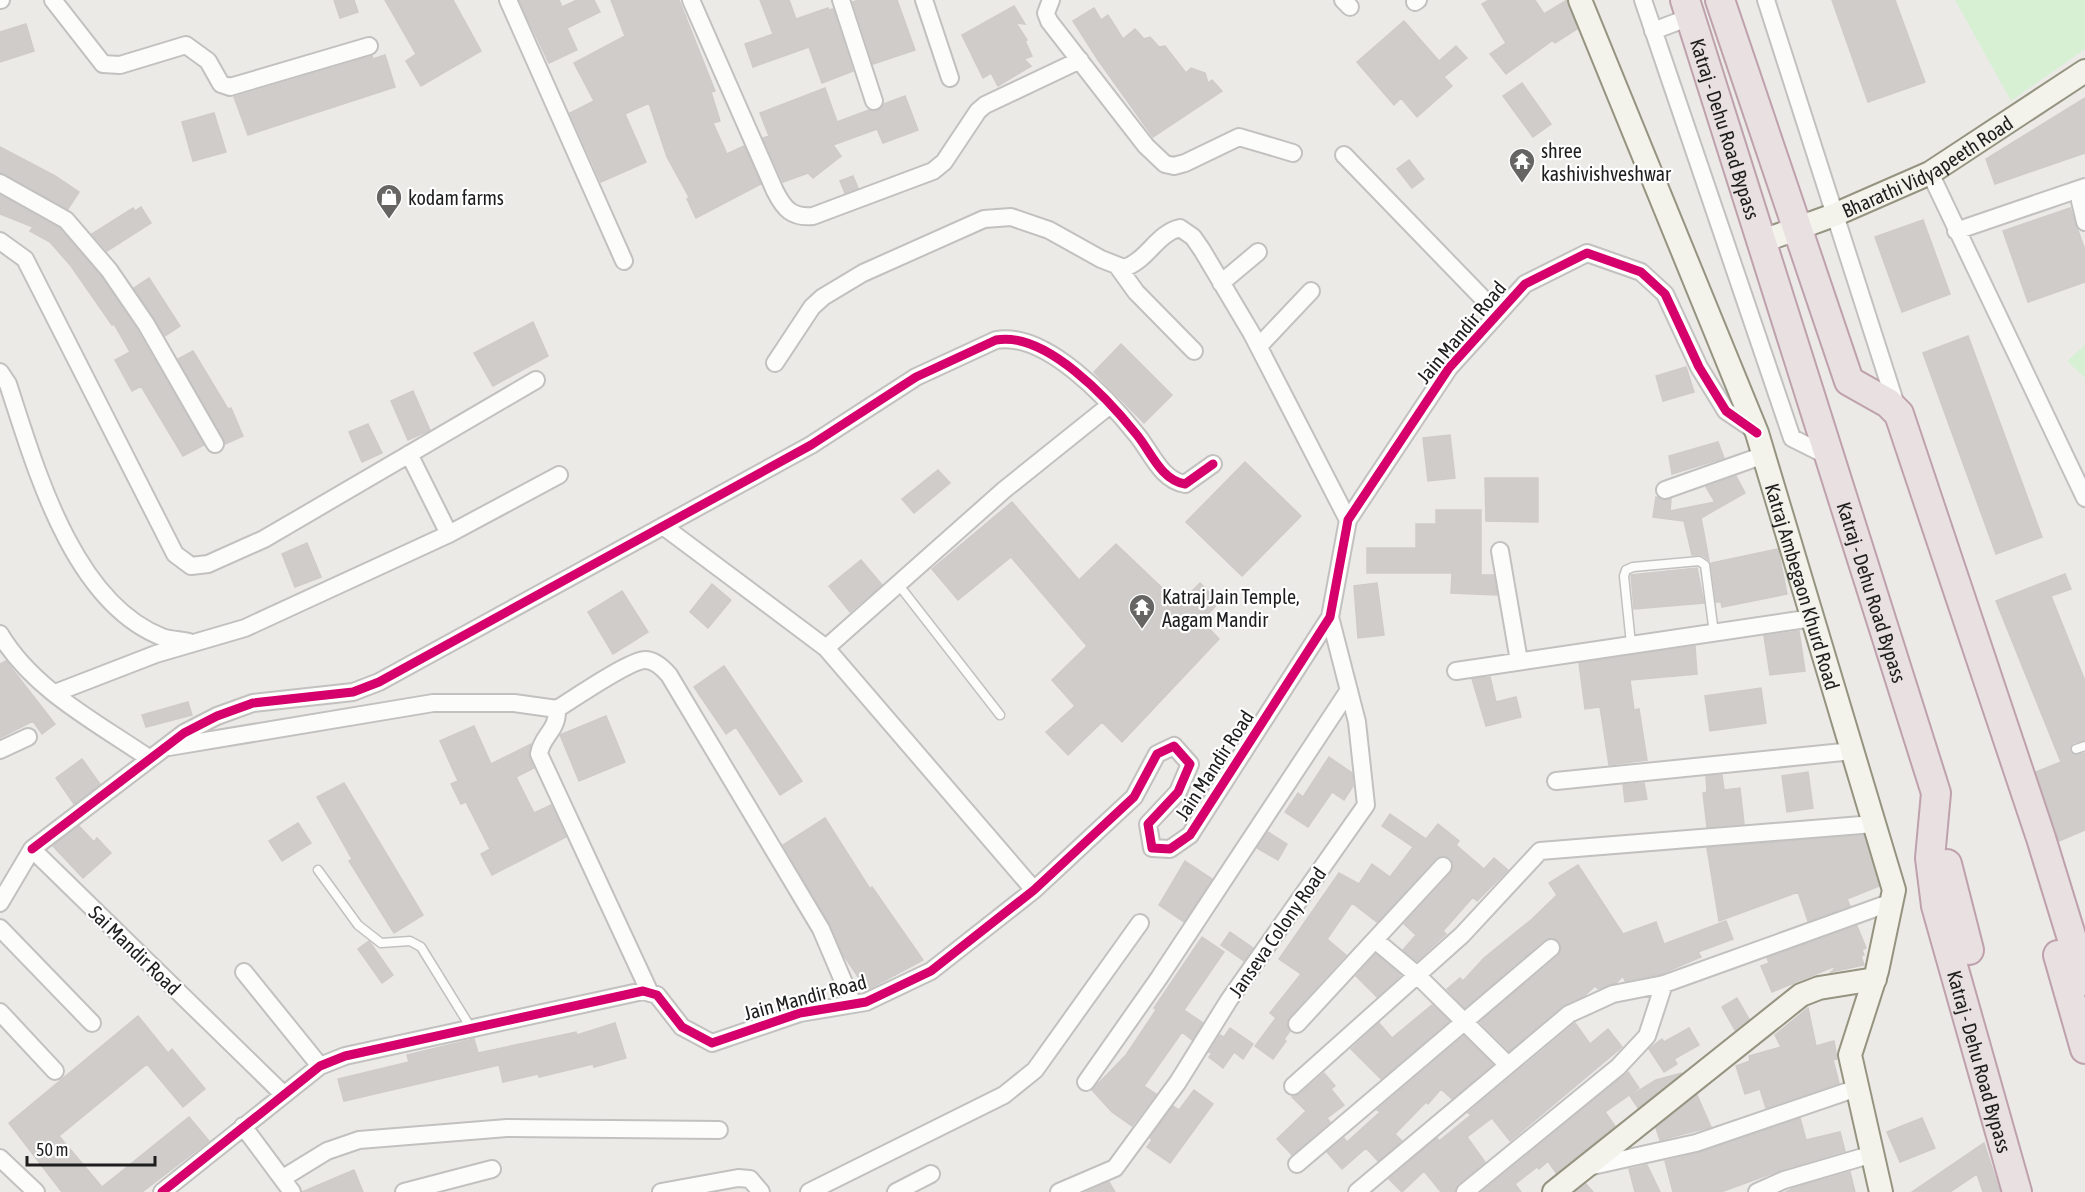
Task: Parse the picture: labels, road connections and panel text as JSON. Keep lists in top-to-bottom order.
{
  "streets": {
    "highway": ["Katraj - Dehu Road Bypass"],
    "street": [
      "Bharathi Vidyapeeth Road",
      "Jain Mandir Road",
      "Katraj Ambegaon Khurd Road",
      "Janseva Colony Road",
      "Sai Mandir Road"
    ]
  },
  "crossings": [
    ["Katraj - Dehu Road Bypass", "Bharathi Vidyapeeth Road"],
    ["Jain Mandir Road", "Katraj Ambegaon Khurd Road"],
    ["Jain Mandir Road", "Janseva Colony Road"]
  ],
  "places": {
    "temple": ["shree kashivishveshwar", "Katraj Jain Temple, Aagam Mandir"],
    "shop": ["kodam farms"]
  },
  "scale_bar": "50 m"
}
